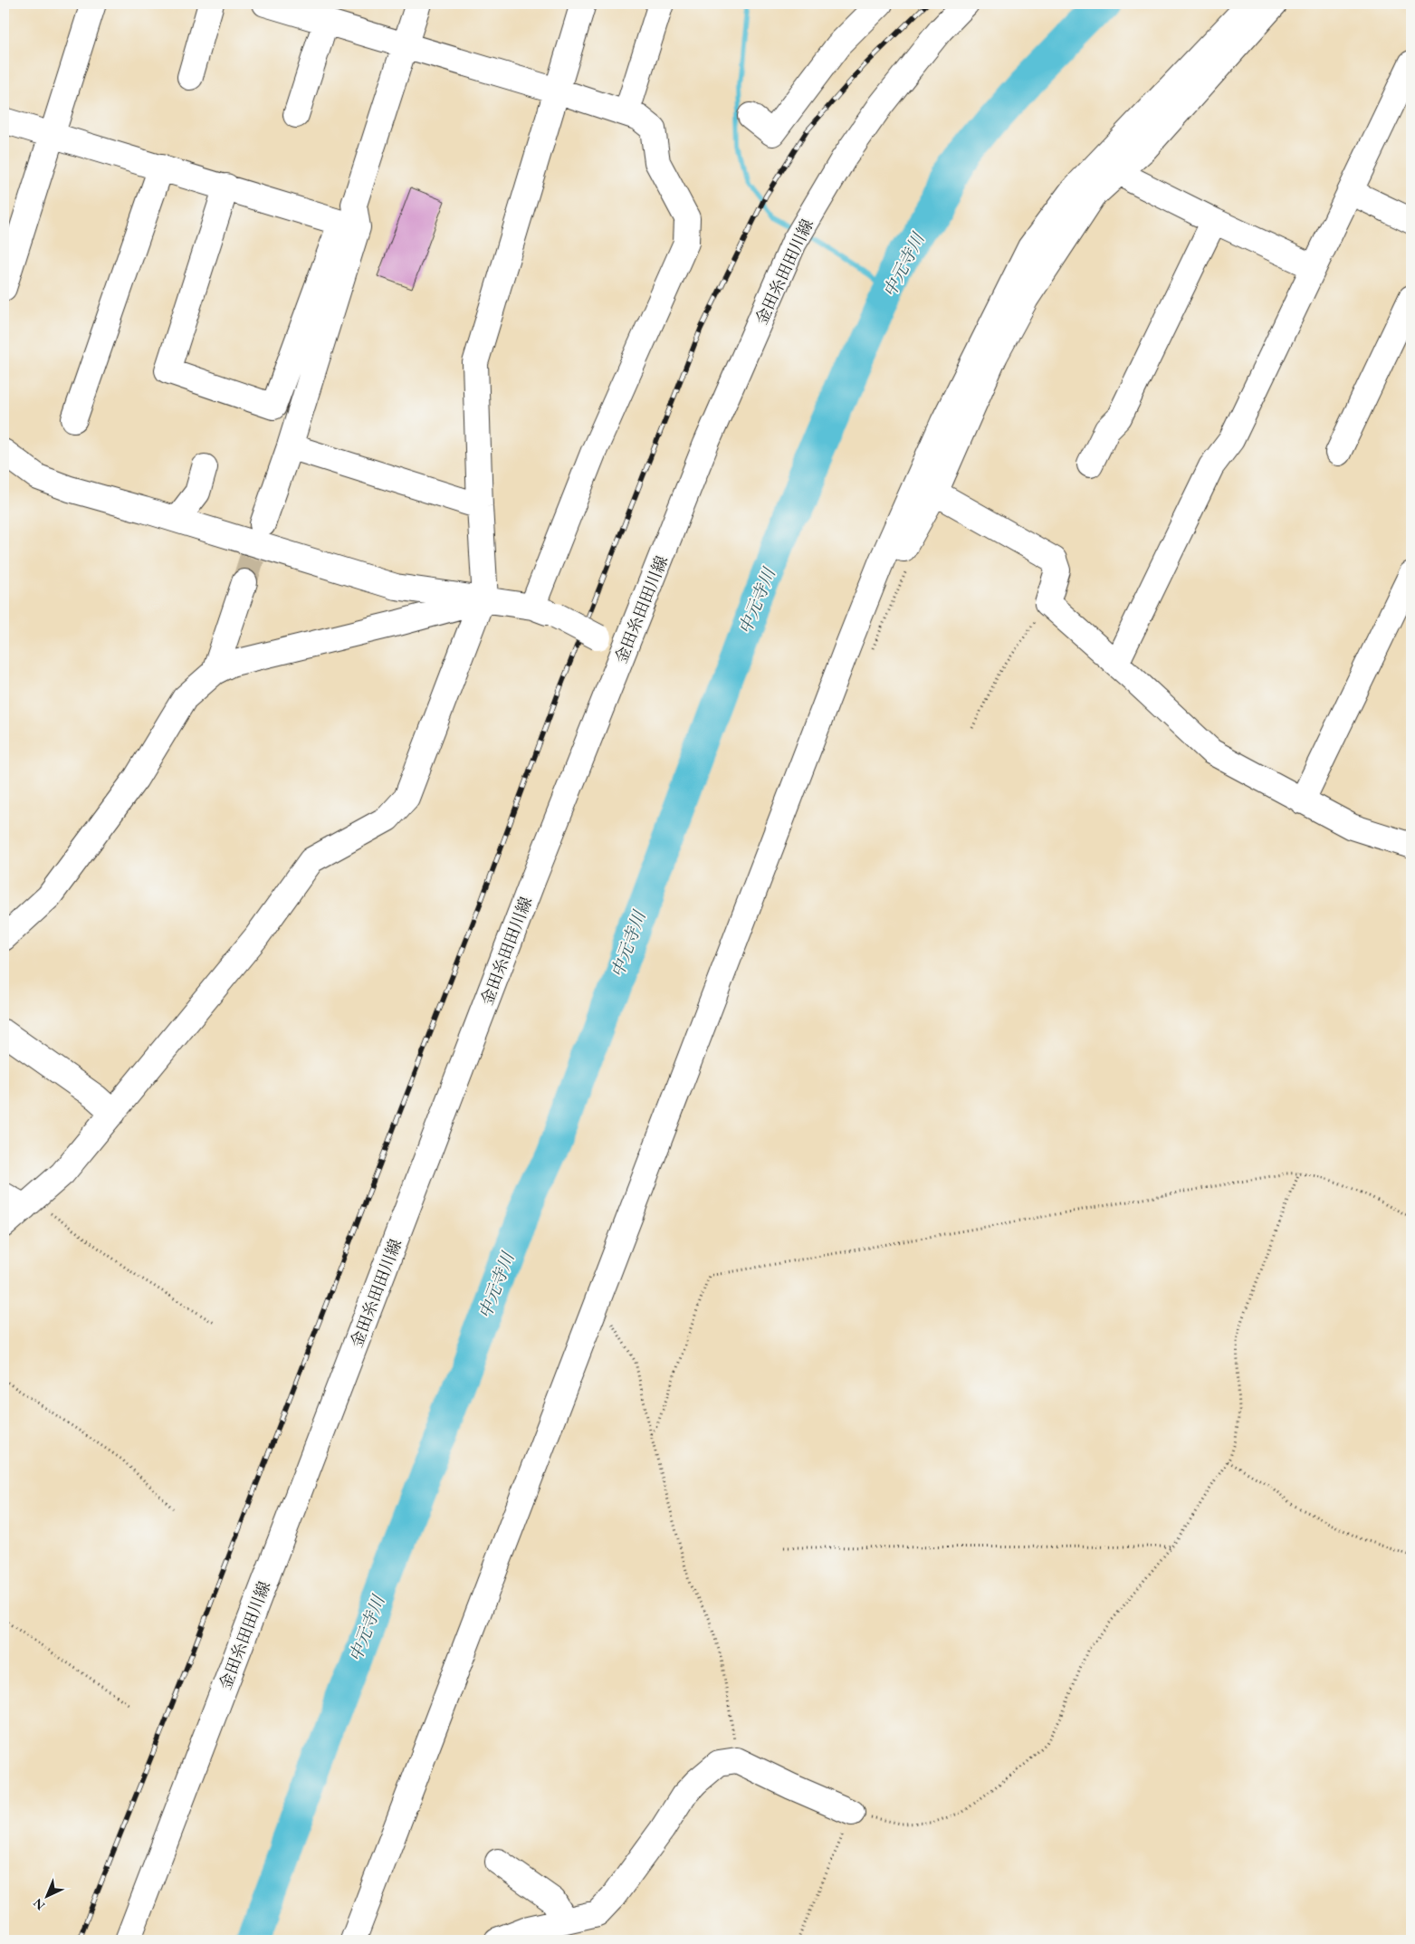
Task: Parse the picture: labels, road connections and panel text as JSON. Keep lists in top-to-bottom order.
{
  "streets": {
    "street": ["金田糸田田川線"]
  },
  "water": ["中元寺川"],
  "north": "bottom left"
}
